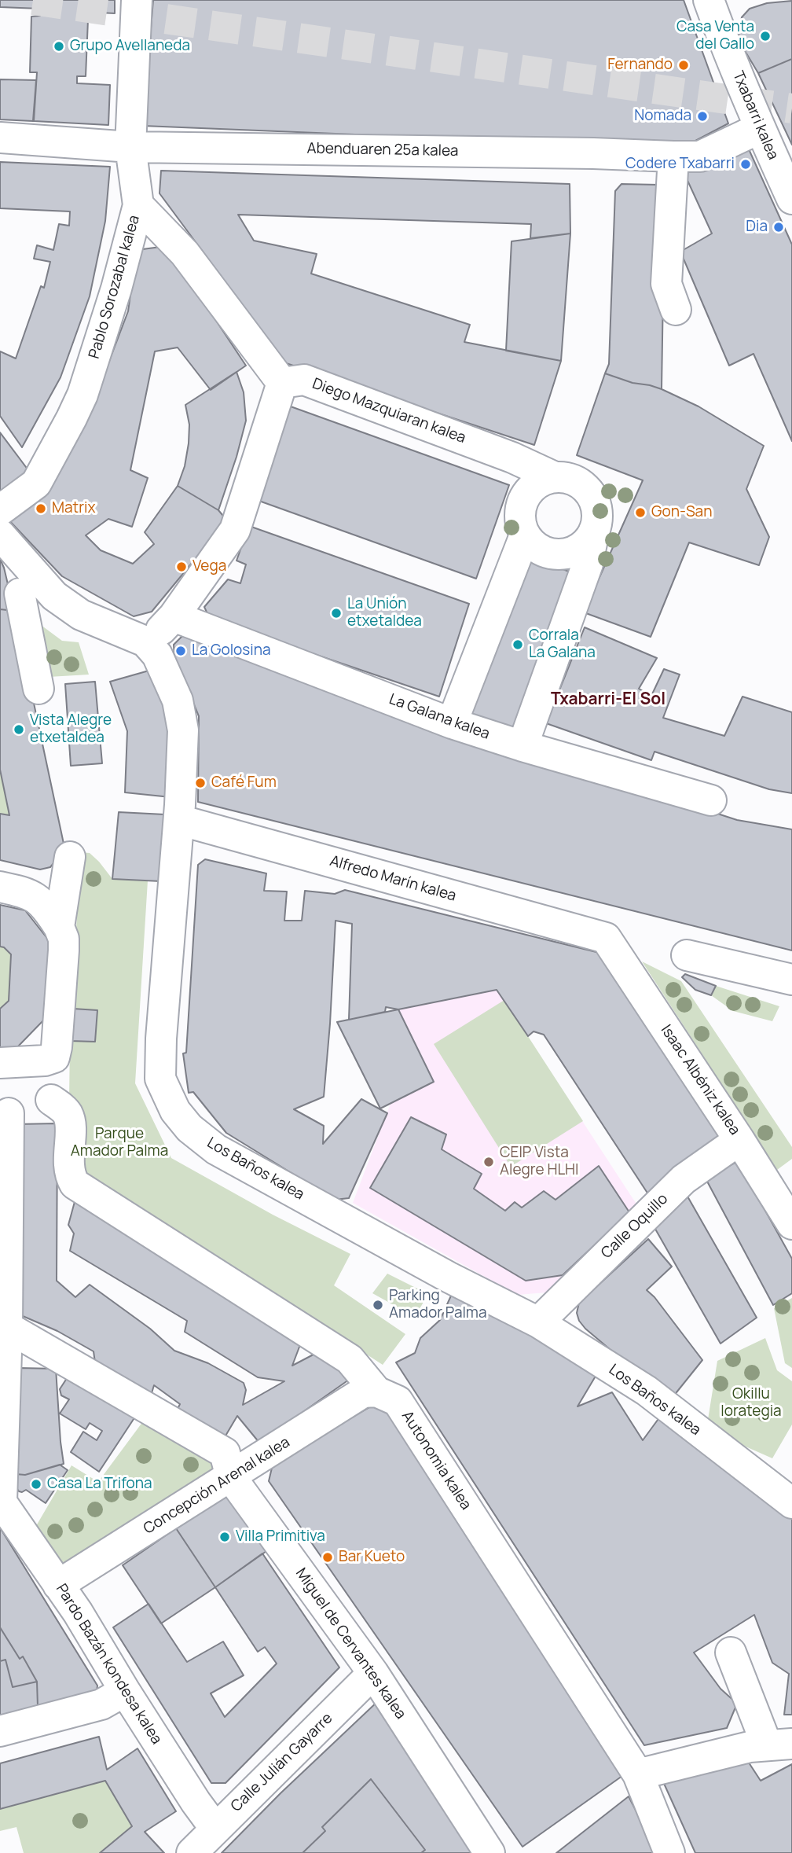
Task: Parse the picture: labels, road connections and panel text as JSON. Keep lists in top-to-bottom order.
{
  "streets": {
    "street": [
      "Txabarri kalea",
      "Abenduaren 25a kalea",
      "Pablo Sorozabal kalea",
      "Diego Mazquiaran kalea",
      "La Galana kalea",
      "Alfredo Marín kalea",
      "Isaac Albéniz kalea",
      "Los Baños kalea",
      "Calle Oquillo",
      "Autonomia kalea",
      "Concepción Arenal kalea",
      "Miguel de Cervantes kalea",
      "Pardo Bazán kondesa kalea",
      "Calle Julián Gayarre"
    ]
  },
  "crossings": [
    ["Txabarri kalea", "Abenduaren 25a kalea"],
    ["Abenduaren 25a kalea", "Pablo Sorozabal kalea"],
    ["Alfredo Marín kalea", "Isaac Albéniz kalea"],
    ["Alfredo Marín kalea", "Los Baños kalea"],
    ["Isaac Albéniz kalea", "Calle Oquillo"],
    ["Los Baños kalea", "Calle Oquillo"],
    ["Autonomia kalea", "Concepción Arenal kalea"],
    ["Concepción Arenal kalea", "Miguel de Cervantes kalea"],
    ["Concepción Arenal kalea", "Pardo Bazán kondesa kalea"],
    ["Miguel de Cervantes kalea", "Calle Julián Gayarre"],
    ["Pardo Bazán kondesa kalea", "Calle Julián Gayarre"]
  ],
  "districts": ["Txabarri-El Sol"],
  "parks": ["Parque Amador Palma", "Okillu lorategia"],
  "places": [
    "Casa Venta del Gallo",
    "Grupo Avellaneda",
    "Fernando",
    "Nomada",
    "Codere Txabarri",
    "Dia",
    "Matrix",
    "Gon-San",
    "Vega",
    "La Unión etxetaldea",
    "Corrala La Galana",
    "La Golosina",
    "Vista Alegre etxetaldea",
    "Café Fum",
    "CEIP Vista Alegre HLHI",
    "Parking Amador Palma",
    "Casa La Trifona",
    "Villa Primitiva",
    "Bar Kueto"
  ]
}
